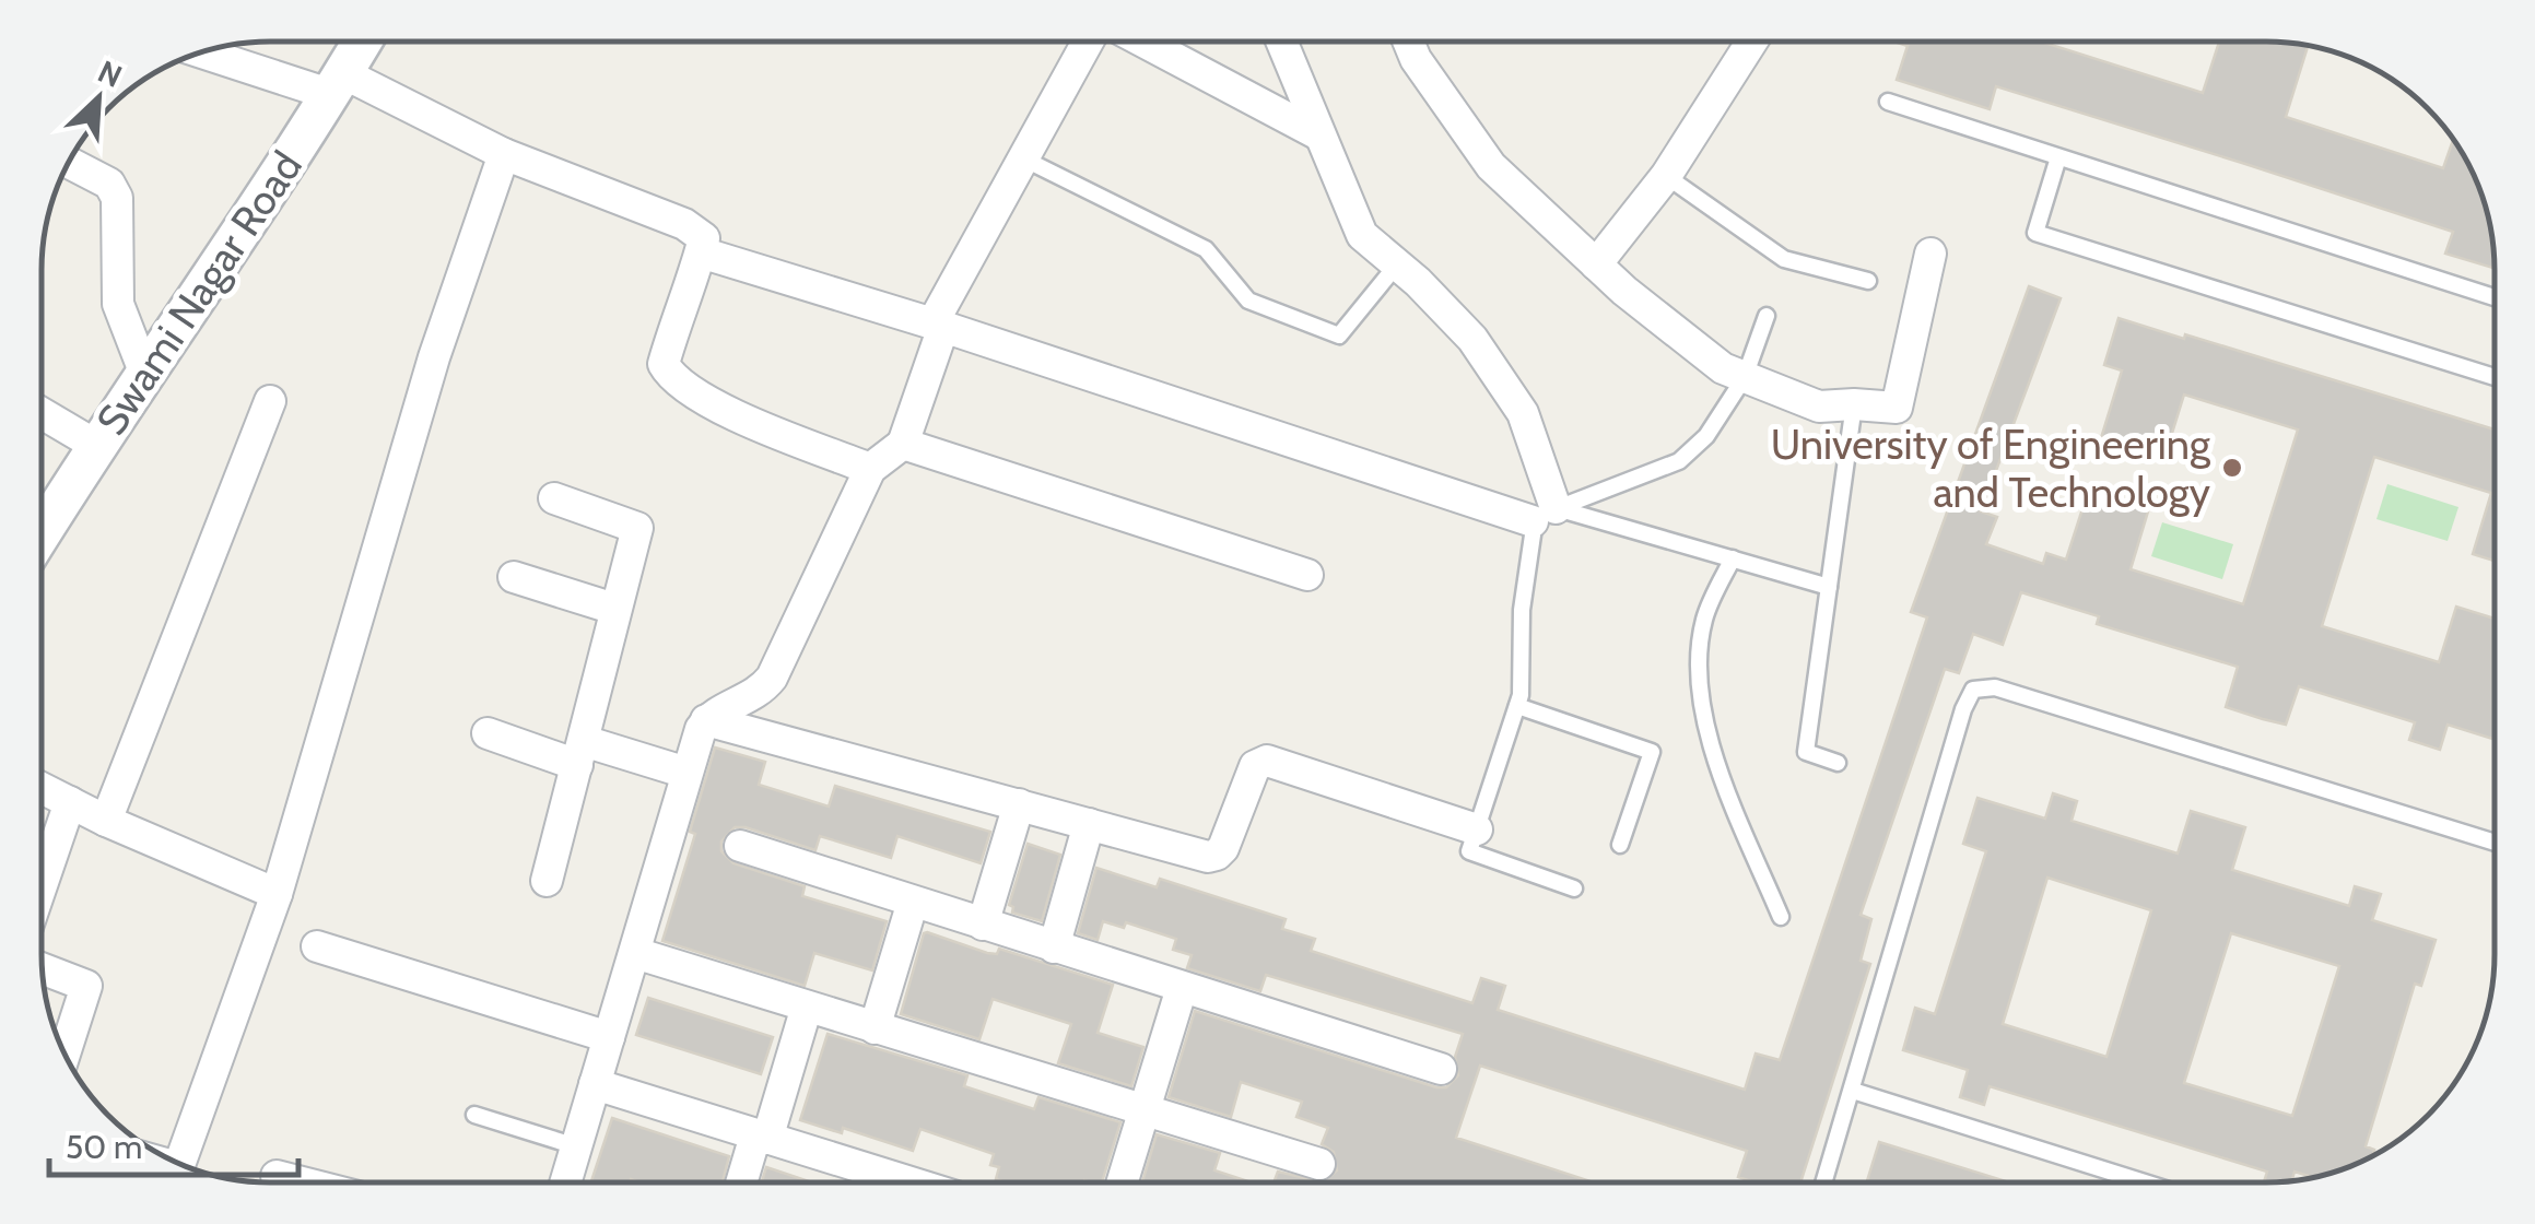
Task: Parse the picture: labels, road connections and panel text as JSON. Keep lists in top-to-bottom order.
{
  "streets": {
    "street": ["Swami Nagar Road"]
  },
  "places": ["University of Engineering and Technology"],
  "scale_bar": "50 m",
  "north": "top right"
}
